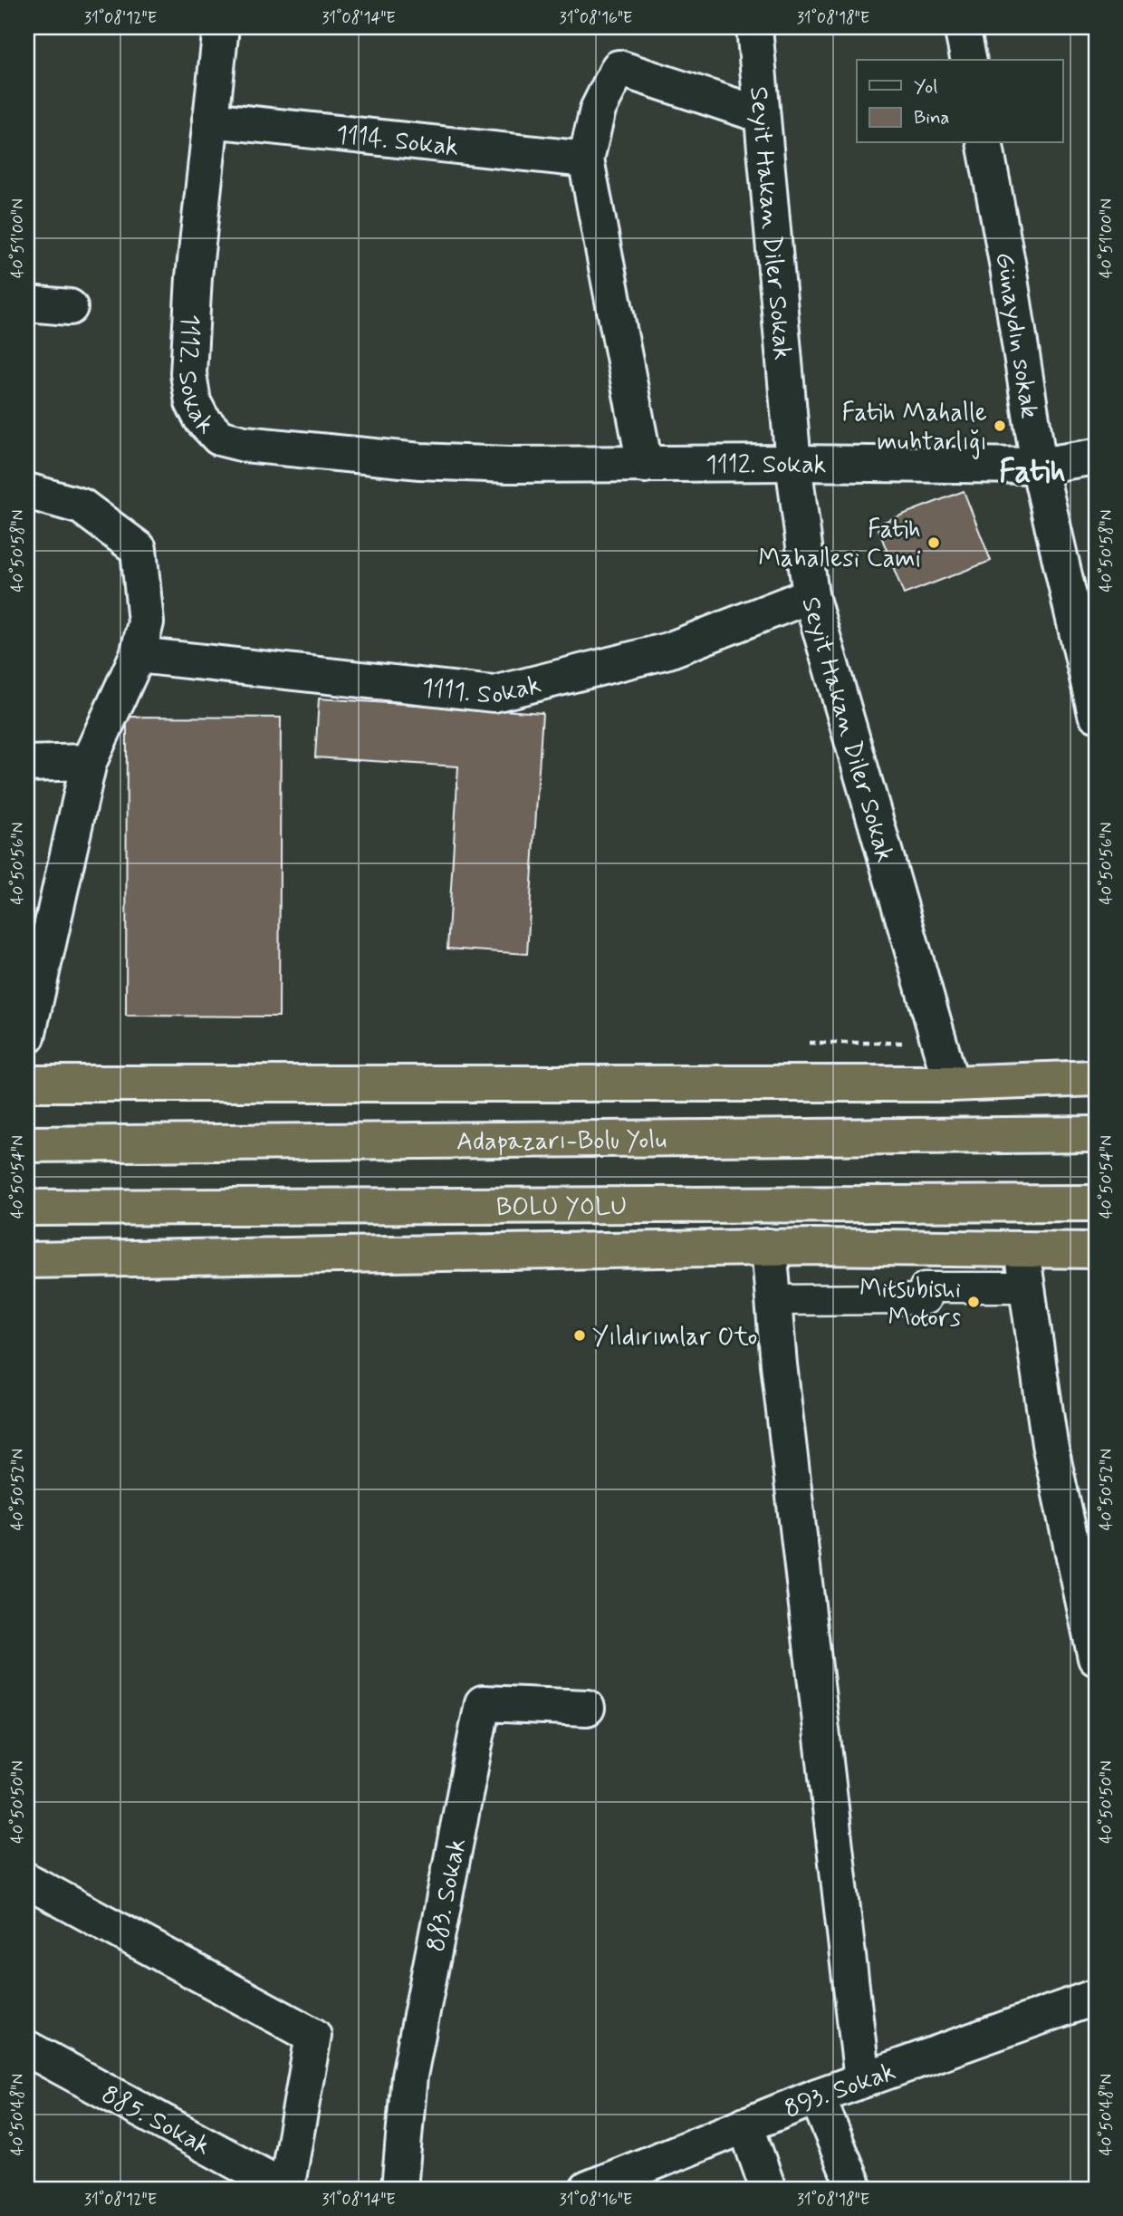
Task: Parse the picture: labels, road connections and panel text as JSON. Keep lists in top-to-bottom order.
{
  "streets": {
    "highway": ["Adapazarı-Bolu Yolu", "BOLU YOLU"],
    "street": [
      "1114. Sokak",
      "Seyit Hakan Diler Sokak",
      "Günaydın sokak",
      "1112. Sokak",
      "1111. Sokak",
      "883. Sokak",
      "893. Sokak",
      "885. Sokak"
    ]
  },
  "crossings": [
    ["1114. Sokak", "1112. Sokak"],
    ["Seyit Hakan Diler Sokak", "1112. Sokak"],
    ["Seyit Hakan Diler Sokak", "1111. Sokak"],
    ["Günaydın sokak", "1112. Sokak"]
  ],
  "districts": ["Fatih"],
  "places": [
    "Fatih Mahalle muhtarlığı",
    "Fatih Mahallesi Cami",
    "Mitsubishi Motors",
    "Yıldırımlar Oto"
  ],
  "legend": ["Yol", "Bina"],
  "coordinates": [
    "31°08'12\"E",
    "31°08'14\"E",
    "31°08'16\"E",
    "31°08'18\"E",
    "40°51'00\"N",
    "40°50'58\"N",
    "40°50'56\"N",
    "40°50'54\"N",
    "40°50'52\"N",
    "40°50'50\"N",
    "40°50'48\"N"
  ]
}
